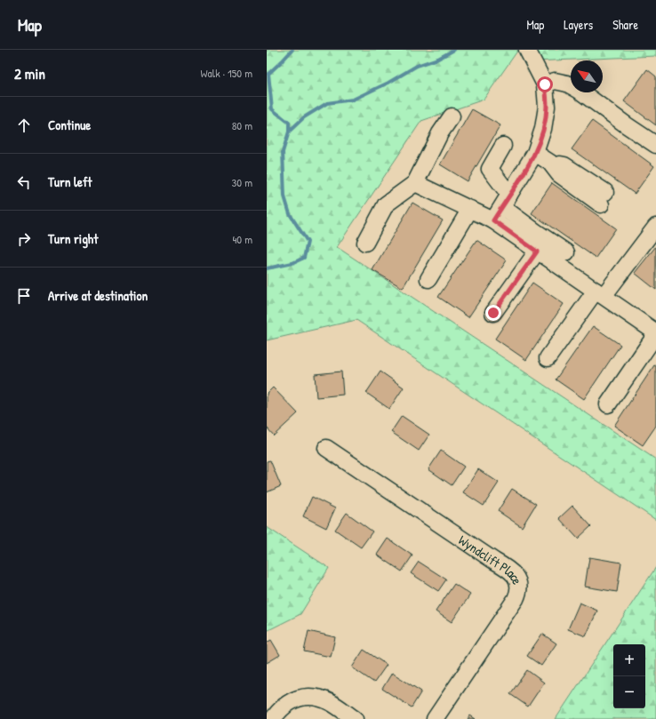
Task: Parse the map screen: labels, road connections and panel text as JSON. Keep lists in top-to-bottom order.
{
  "streets": {
    "street": ["Wyndclift Place"]
  },
  "north": "top left",
  "page": {
    "header": "Map",
    "nav": ["Map", "Layers", "Share"],
    "heading": ["2 min", "Walk · 150 m"],
    "list": [
      ["Continue", "80 m"],
      ["Turn left", "30 m"],
      ["Turn right", "40 m"],
      "Arrive at destination"
    ],
    "map_buttons": ["+", "−"]
  }
}
